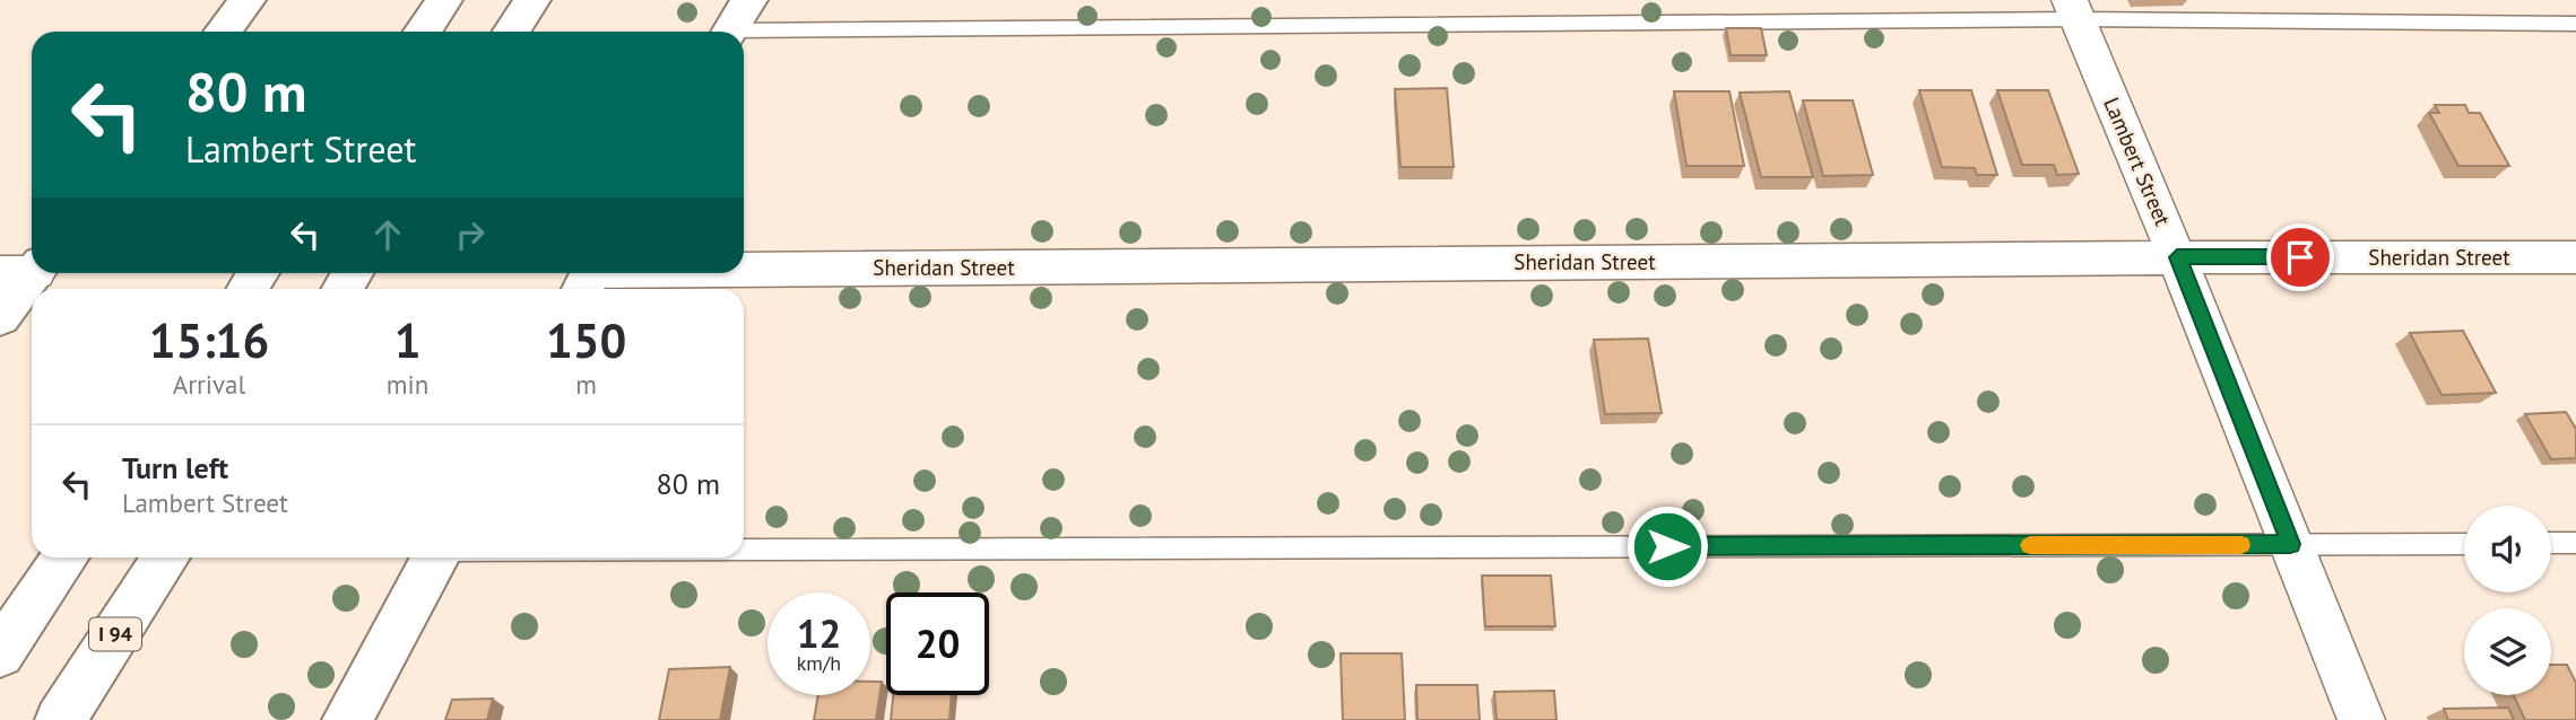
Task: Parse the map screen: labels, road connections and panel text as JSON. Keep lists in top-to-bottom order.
{
  "streets": {
    "main road": ["I 94"],
    "street": ["Lambert Street", "Sheridan Street"]
  },
  "crossings": [
    ["Lambert Street", "Sheridan Street"]
  ],
  "page": {
    "turn": ["80 m", "Lambert Street"],
    "eta": [
      "15:16",
      "Arrival",
      "1",
      "min",
      "150",
      "m"
    ],
    "list": [
      {
        "name": "Turn left",
        "note": "Lambert Street",
        "value": "80 m"
      }
    ],
    "speed": "12 km/h",
    "limit": "20"
  }
}
